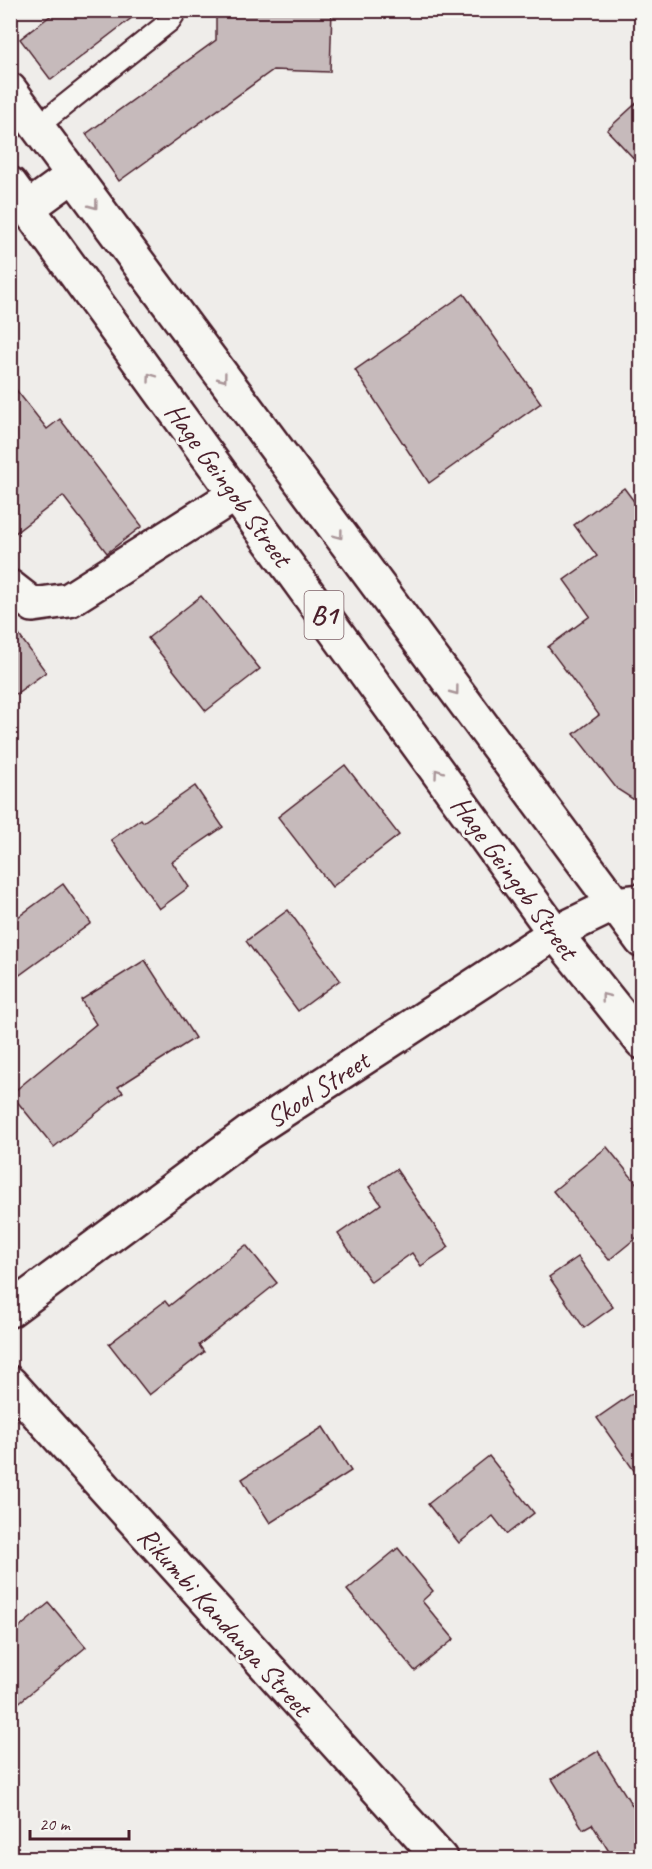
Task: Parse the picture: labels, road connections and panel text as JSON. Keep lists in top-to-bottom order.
{
  "streets": {
    "main road": [
      "Hage Geingob Street",
      "B1",
      "Skool Street",
      "Rikumbi Kandanga Street"
    ]
  },
  "crossings": [
    ["Hage Geingob Street", "Skool Street"]
  ],
  "scale_bar": "20 m"
}
